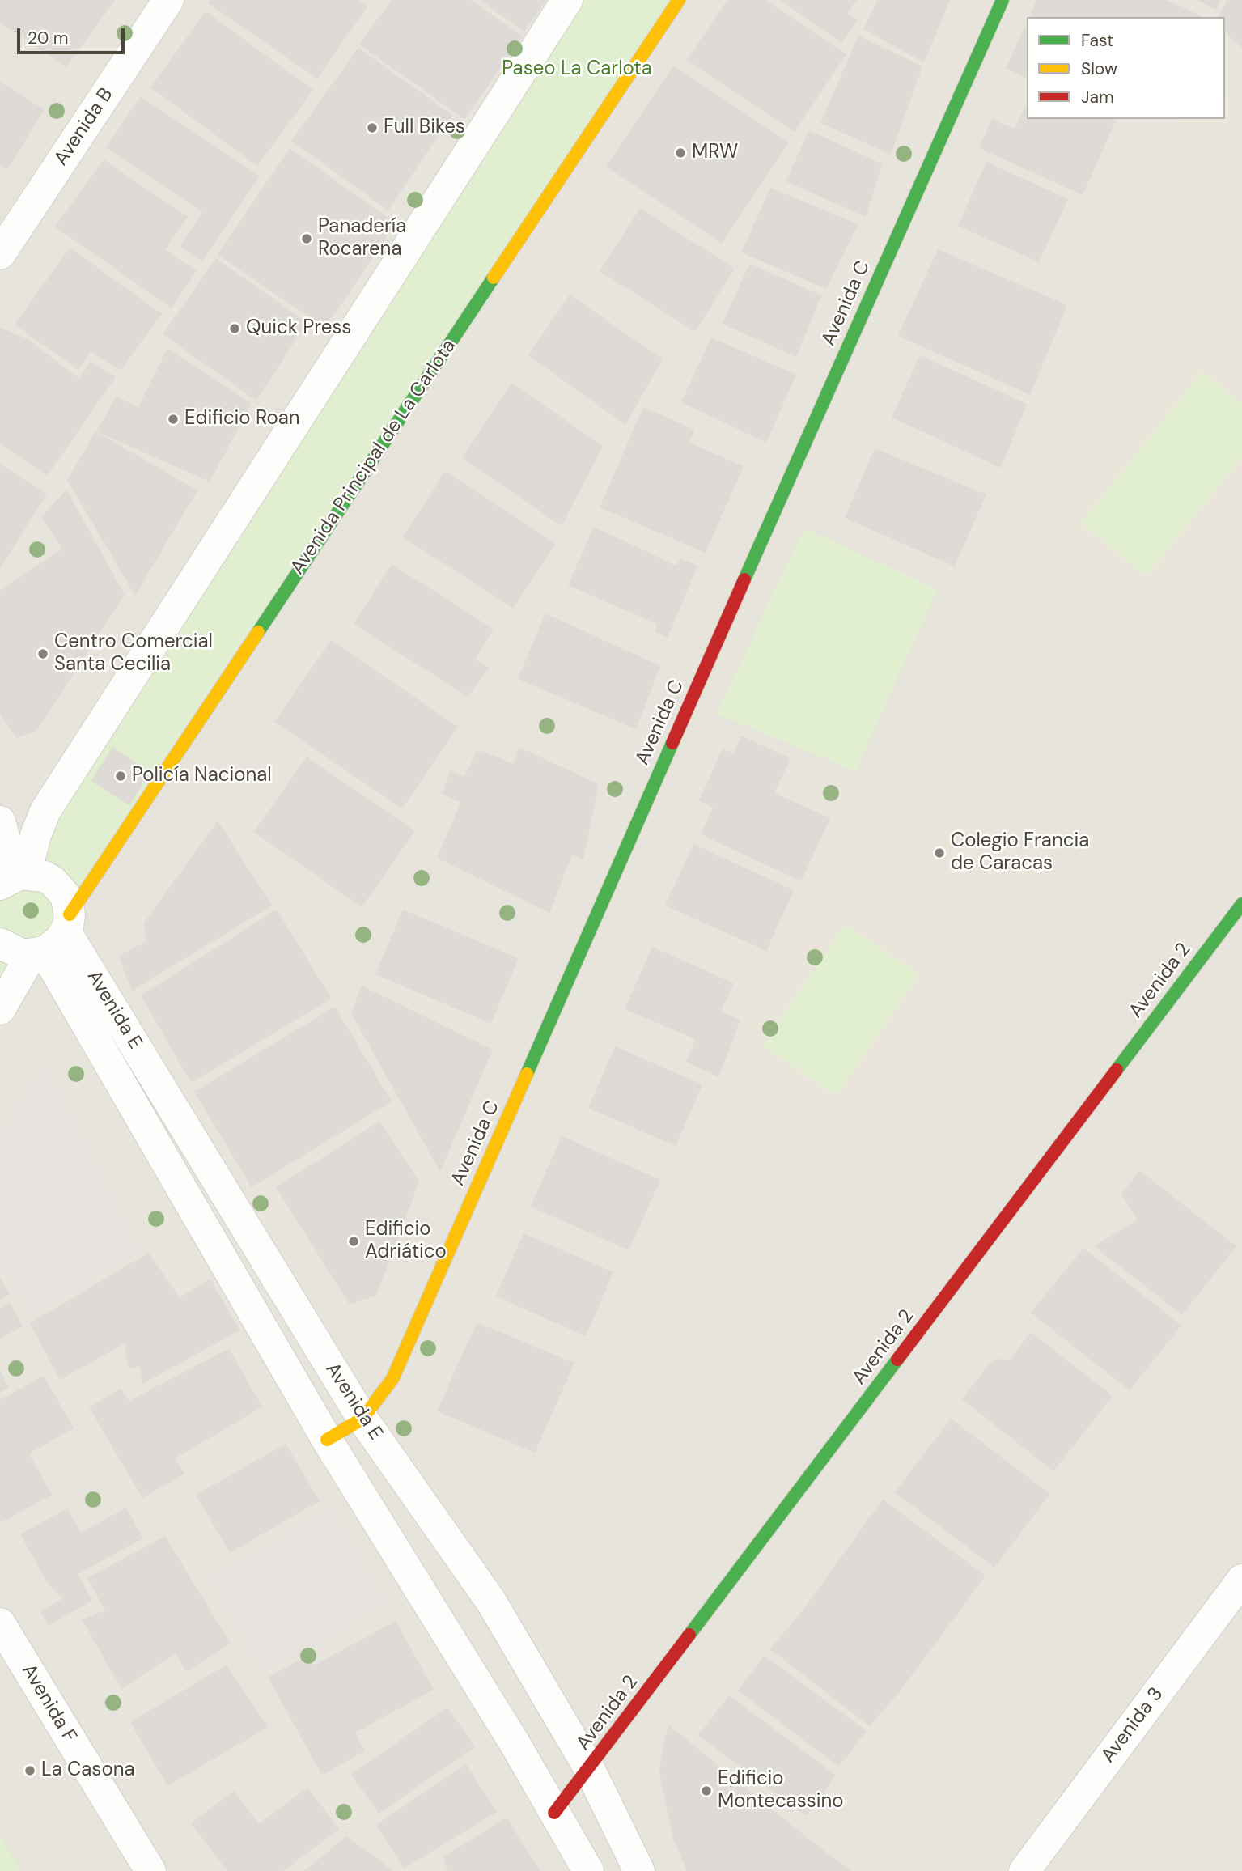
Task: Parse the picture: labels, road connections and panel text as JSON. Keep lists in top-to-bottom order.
{
  "streets": {
    "street": [
      "Avenida B",
      "Avenida C",
      "Avenida Principal de La Carlota",
      "Avenida 2",
      "Avenida E",
      "Avenida F",
      "Avenida 3"
    ]
  },
  "crossings": [
    ["Avenida C", "Avenida E"],
    ["Avenida Principal de La Carlota", "Avenida E"],
    ["Avenida 2", "Avenida E"]
  ],
  "parks": ["Paseo La Carlota"],
  "places": [
    "Full Bikes",
    "MRW",
    "Panadería Rocarena",
    "Quick Press",
    "Edificio Roan",
    "Centro Comercial Santa Cecilia",
    "Policía Nacional",
    "Colegio Francia de Caracas",
    "Edificio Adriático",
    "La Casona",
    "Edificio Montecassino"
  ],
  "legend": ["Fast", "Slow", "Jam"],
  "scale_bar": "20 m"
}
